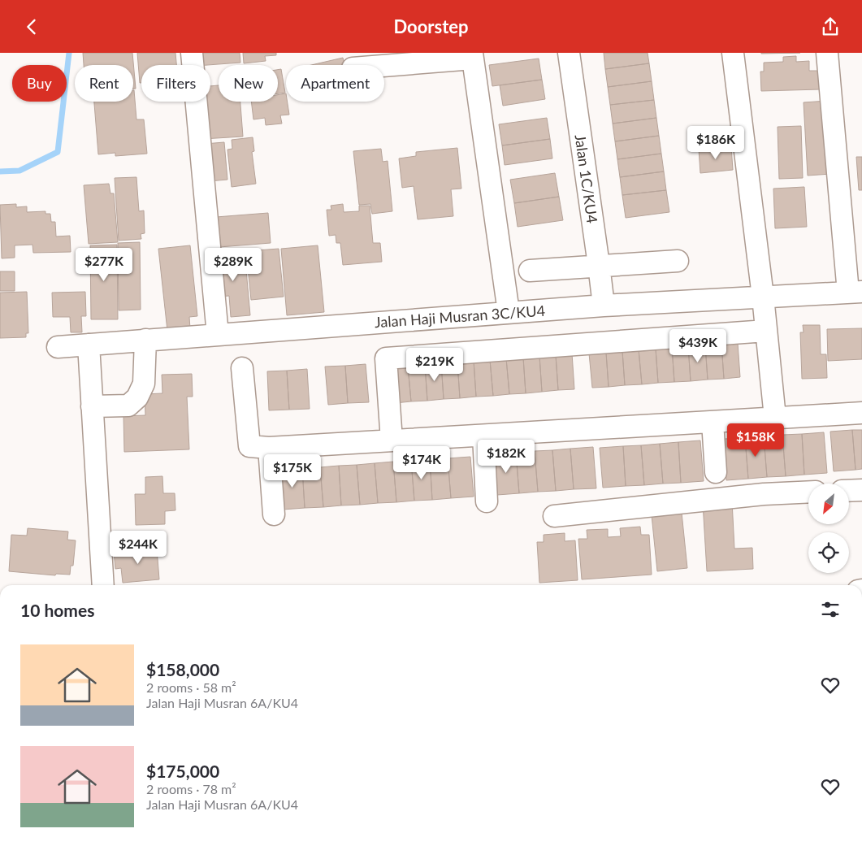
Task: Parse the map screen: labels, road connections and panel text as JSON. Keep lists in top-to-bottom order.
{
  "streets": {
    "street": ["Jalan 1C/KU4", "Jalan Haji Musran 3C/KU4"]
  },
  "crossings": [
    ["Jalan 1C/KU4", "Jalan Haji Musran 3C/KU4"]
  ],
  "north": "bottom left",
  "page": {
    "header": "Doorstep",
    "chip": [
      "Buy",
      "Rent",
      "Filters",
      "New",
      "Apartment"
    ],
    "price": [
      "$186K",
      "$277K",
      "$289K",
      "$439K",
      "$219K",
      "$158K",
      "$182K",
      "$174K",
      "$175K",
      "$244K"
    ],
    "heading": "10 homes",
    "list": [
      {
        "name": "$158,000",
        "note": "2 rooms · 58 m² · Jalan Haji Musran 6A/KU4"
      },
      {
        "name": "$175,000",
        "note": "2 rooms · 78 m² · Jalan Haji Musran 6A/KU4"
      }
    ]
  }
}
